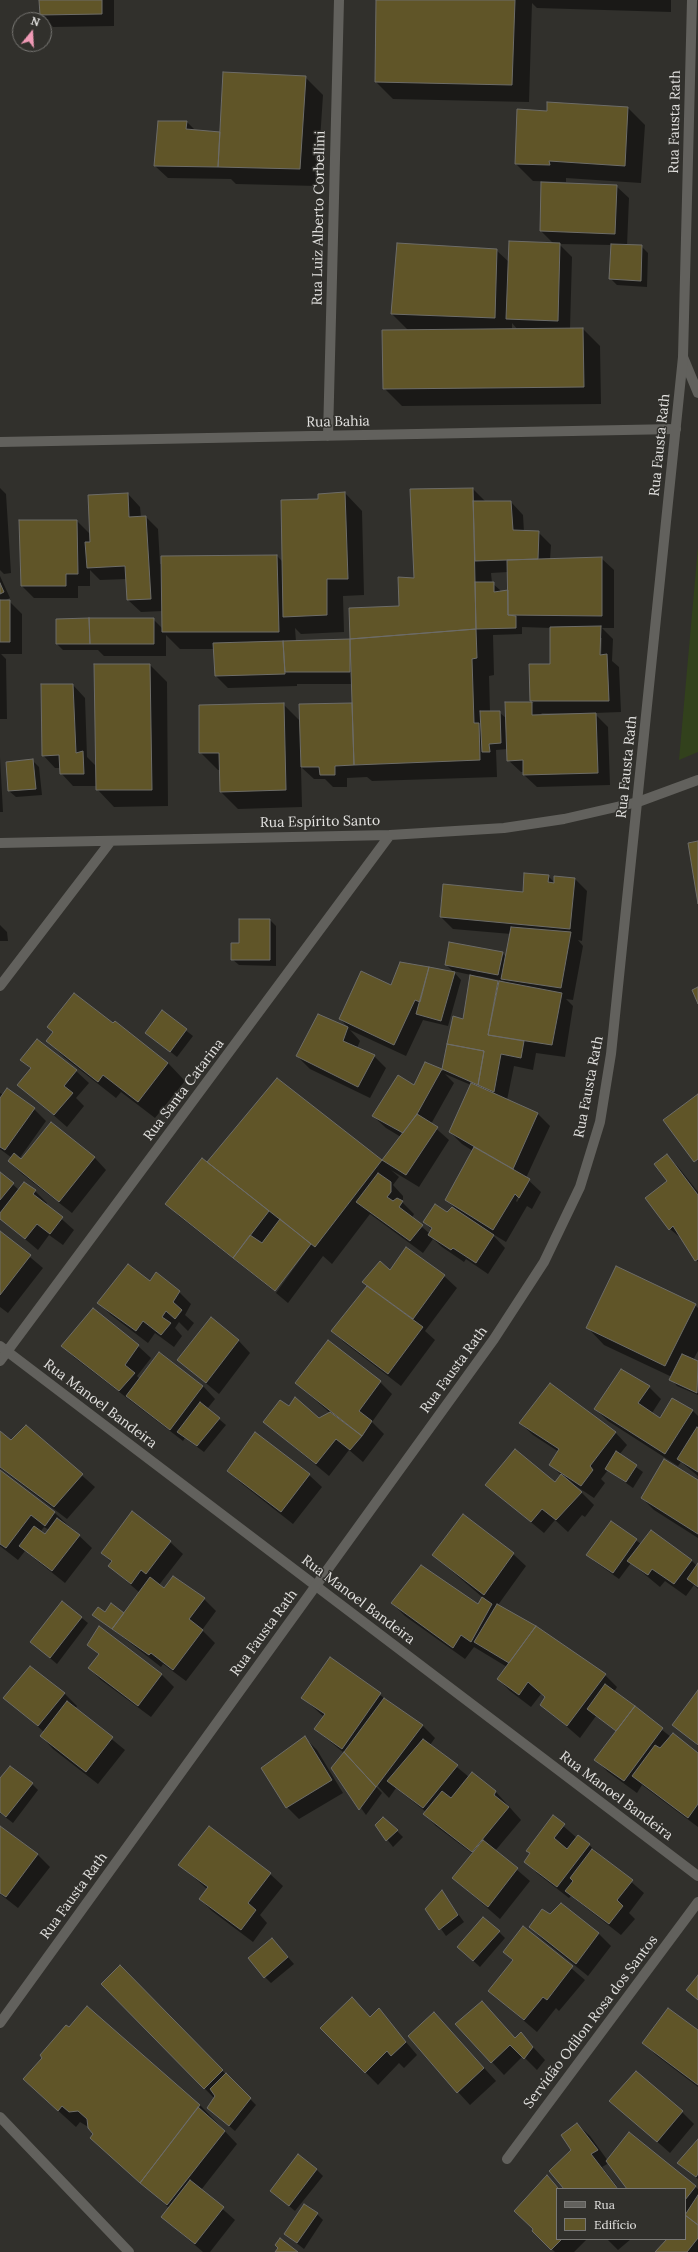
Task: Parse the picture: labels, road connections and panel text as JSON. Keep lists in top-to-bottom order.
{
  "streets": {
    "street": [
      "Rua Fausta Rath",
      "Rua Luiz Alberto Corbellini",
      "Rua Bahia",
      "Rua Espírito Santo",
      "Rua Santa Catarina",
      "Rua Manoel Bandeira",
      "Servidão Odilon Rosa dos Santos"
    ]
  },
  "crossings": [
    ["Rua Fausta Rath", "Rua Bahia"],
    ["Rua Fausta Rath", "Rua Espírito Santo"],
    ["Rua Fausta Rath", "Rua Manoel Bandeira"],
    ["Rua Luiz Alberto Corbellini", "Rua Bahia"],
    ["Rua Espírito Santo", "Rua Santa Catarina"],
    ["Rua Santa Catarina", "Rua Manoel Bandeira"]
  ],
  "legend": ["Rua", "Edifício"],
  "north": "top"
}
